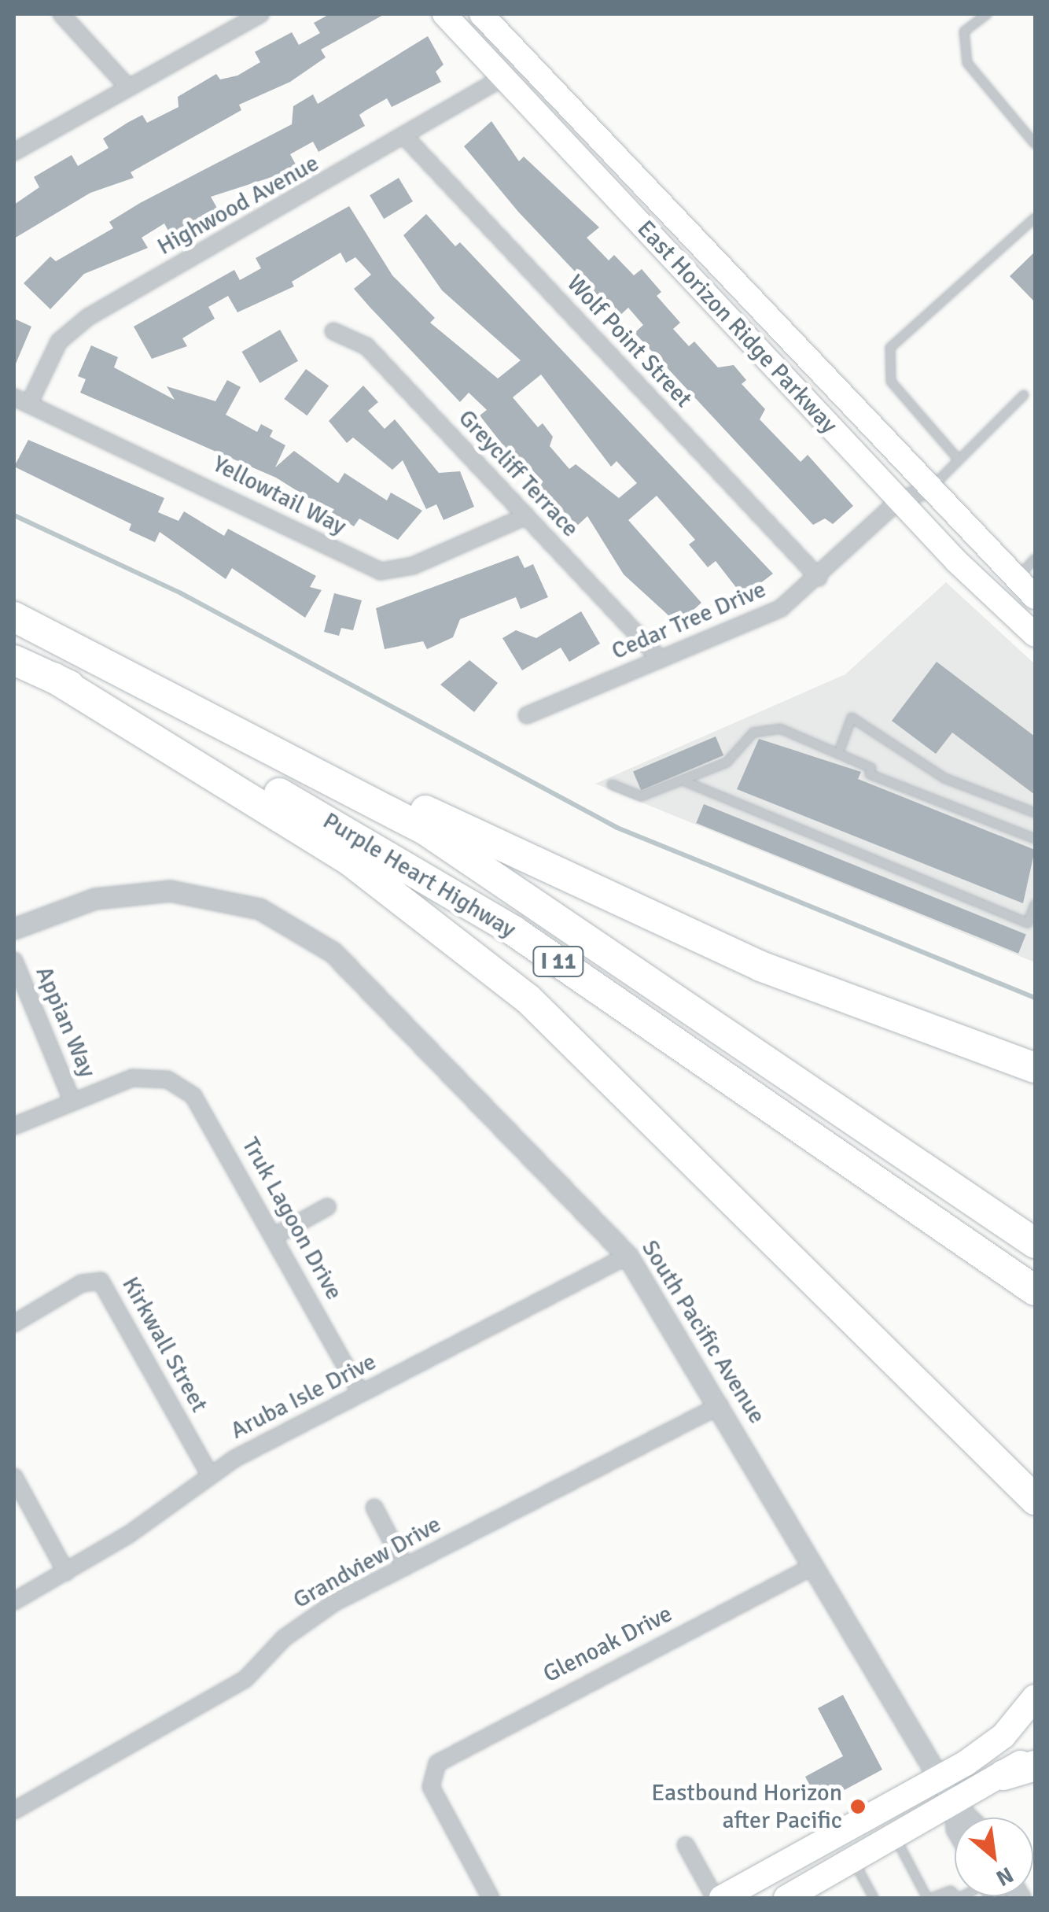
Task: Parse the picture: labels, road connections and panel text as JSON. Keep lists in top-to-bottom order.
{
  "streets": {
    "highway": ["Purple Heart Highway", "I 11"],
    "main road": ["East Horizon Ridge Parkway"],
    "street": [
      "Highwood Avenue",
      "Wolf Point Street",
      "Greycliff Terrace",
      "Yellowtail Way",
      "Cedar Tree Drive",
      "Appian Way",
      "Truk Lagoon Drive",
      "South Pacific Avenue",
      "Kirkwall Street",
      "Aruba Isle Drive",
      "Grandview Drive",
      "Glenoak Drive"
    ]
  },
  "crossings": [
    ["Highwood Avenue", "East Horizon Ridge Parkway"],
    ["Highwood Avenue", "Wolf Point Street"],
    ["Highwood Avenue", "Yellowtail Way"],
    ["East Horizon Ridge Parkway", "Cedar Tree Drive"],
    ["Wolf Point Street", "Cedar Tree Drive"],
    ["Greycliff Terrace", "Yellowtail Way"],
    ["Greycliff Terrace", "Cedar Tree Drive"],
    ["Appian Way", "Truk Lagoon Drive"],
    ["Truk Lagoon Drive", "Aruba Isle Drive"],
    ["South Pacific Avenue", "Aruba Isle Drive"],
    ["South Pacific Avenue", "Grandview Drive"],
    ["South Pacific Avenue", "Glenoak Drive"],
    ["Kirkwall Street", "Aruba Isle Drive"]
  ],
  "places": ["Eastbound Horizon after Pacific"],
  "north": "bottom right"
}
